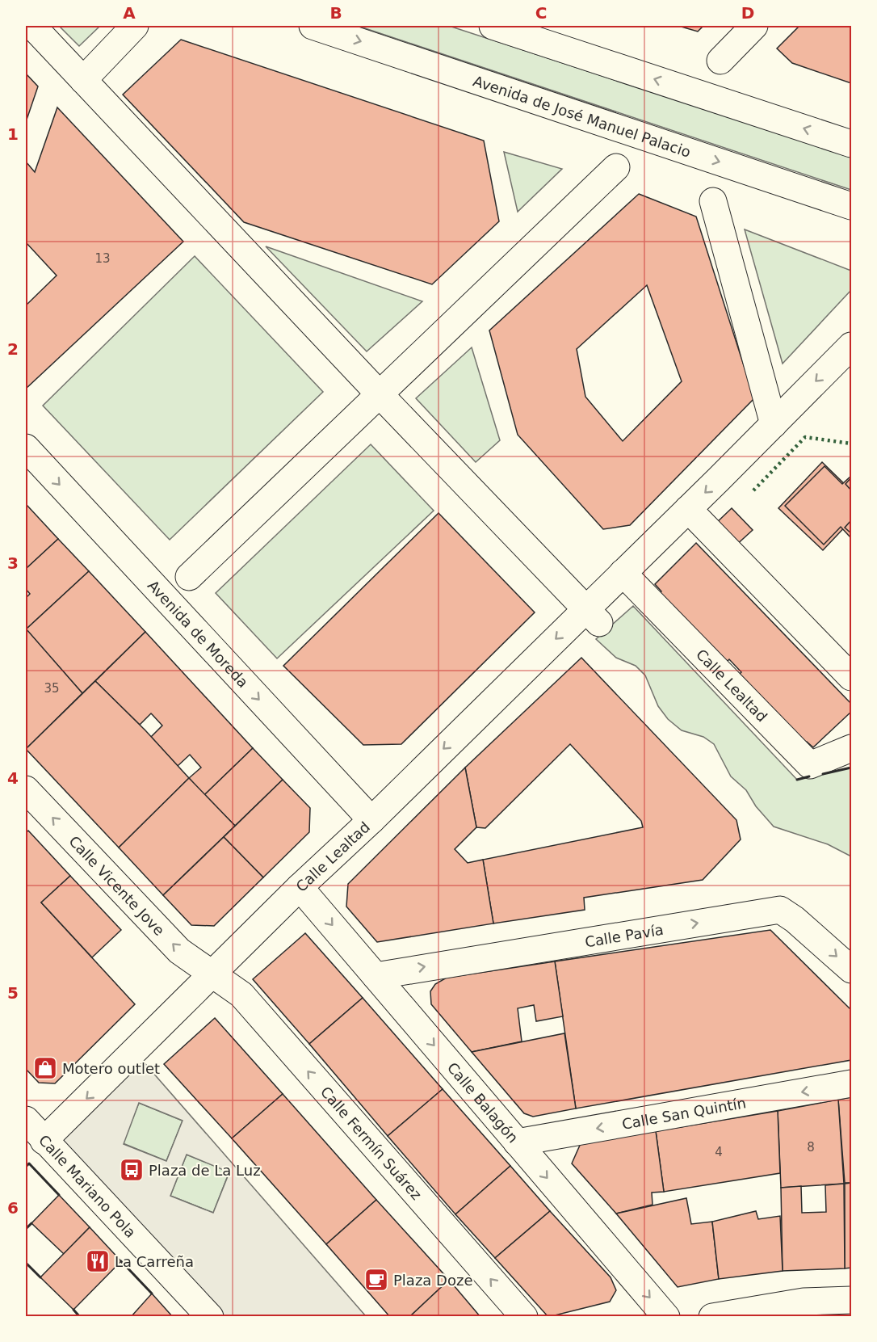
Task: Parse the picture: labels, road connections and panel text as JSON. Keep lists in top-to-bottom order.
{
  "streets": {
    "street": [
      "Avenida de José Manuel Palacio",
      "Avenida de Moreda",
      "Calle Lealtad",
      "Calle Vicente Jove",
      "Calle Pavía",
      "Calle Balagón",
      "Calle San Quintín",
      "Calle Fermín Suárez",
      "Calle Mariano Pola"
    ]
  },
  "crossings": [
    ["Avenida de Moreda", "Calle Lealtad"],
    ["Calle Lealtad", "Calle Vicente Jove"],
    ["Calle Lealtad", "Calle Balagón"],
    ["Calle Lealtad", "Calle Fermín Suárez"],
    ["Calle Lealtad", "Calle Mariano Pola"],
    ["Calle Vicente Jove", "Calle Fermín Suárez"],
    ["Calle Pavía", "Calle Balagón"],
    ["Calle Balagón", "Calle San Quintín"]
  ],
  "one_way": [
    "Avenida de Moreda",
    "Calle Lealtad",
    "Calle Vicente Jove",
    "Calle Pavía",
    "Calle Balagón",
    "Calle Fermín Suárez"
  ],
  "places": {
    "shop": ["Motero outlet"],
    "bus stop": ["Plaza de La Luz"],
    "restaurant": ["La Carreña"],
    "cafe": ["Plaza Doze"]
  },
  "house_numbers": [
    "13",
    "35",
    "8",
    "4"
  ],
  "grid": {
    "columns": [
      "A",
      "B",
      "C",
      "D"
    ],
    "rows": [
      "1",
      "2",
      "3",
      "4",
      "5",
      "6"
    ]
  }
}
